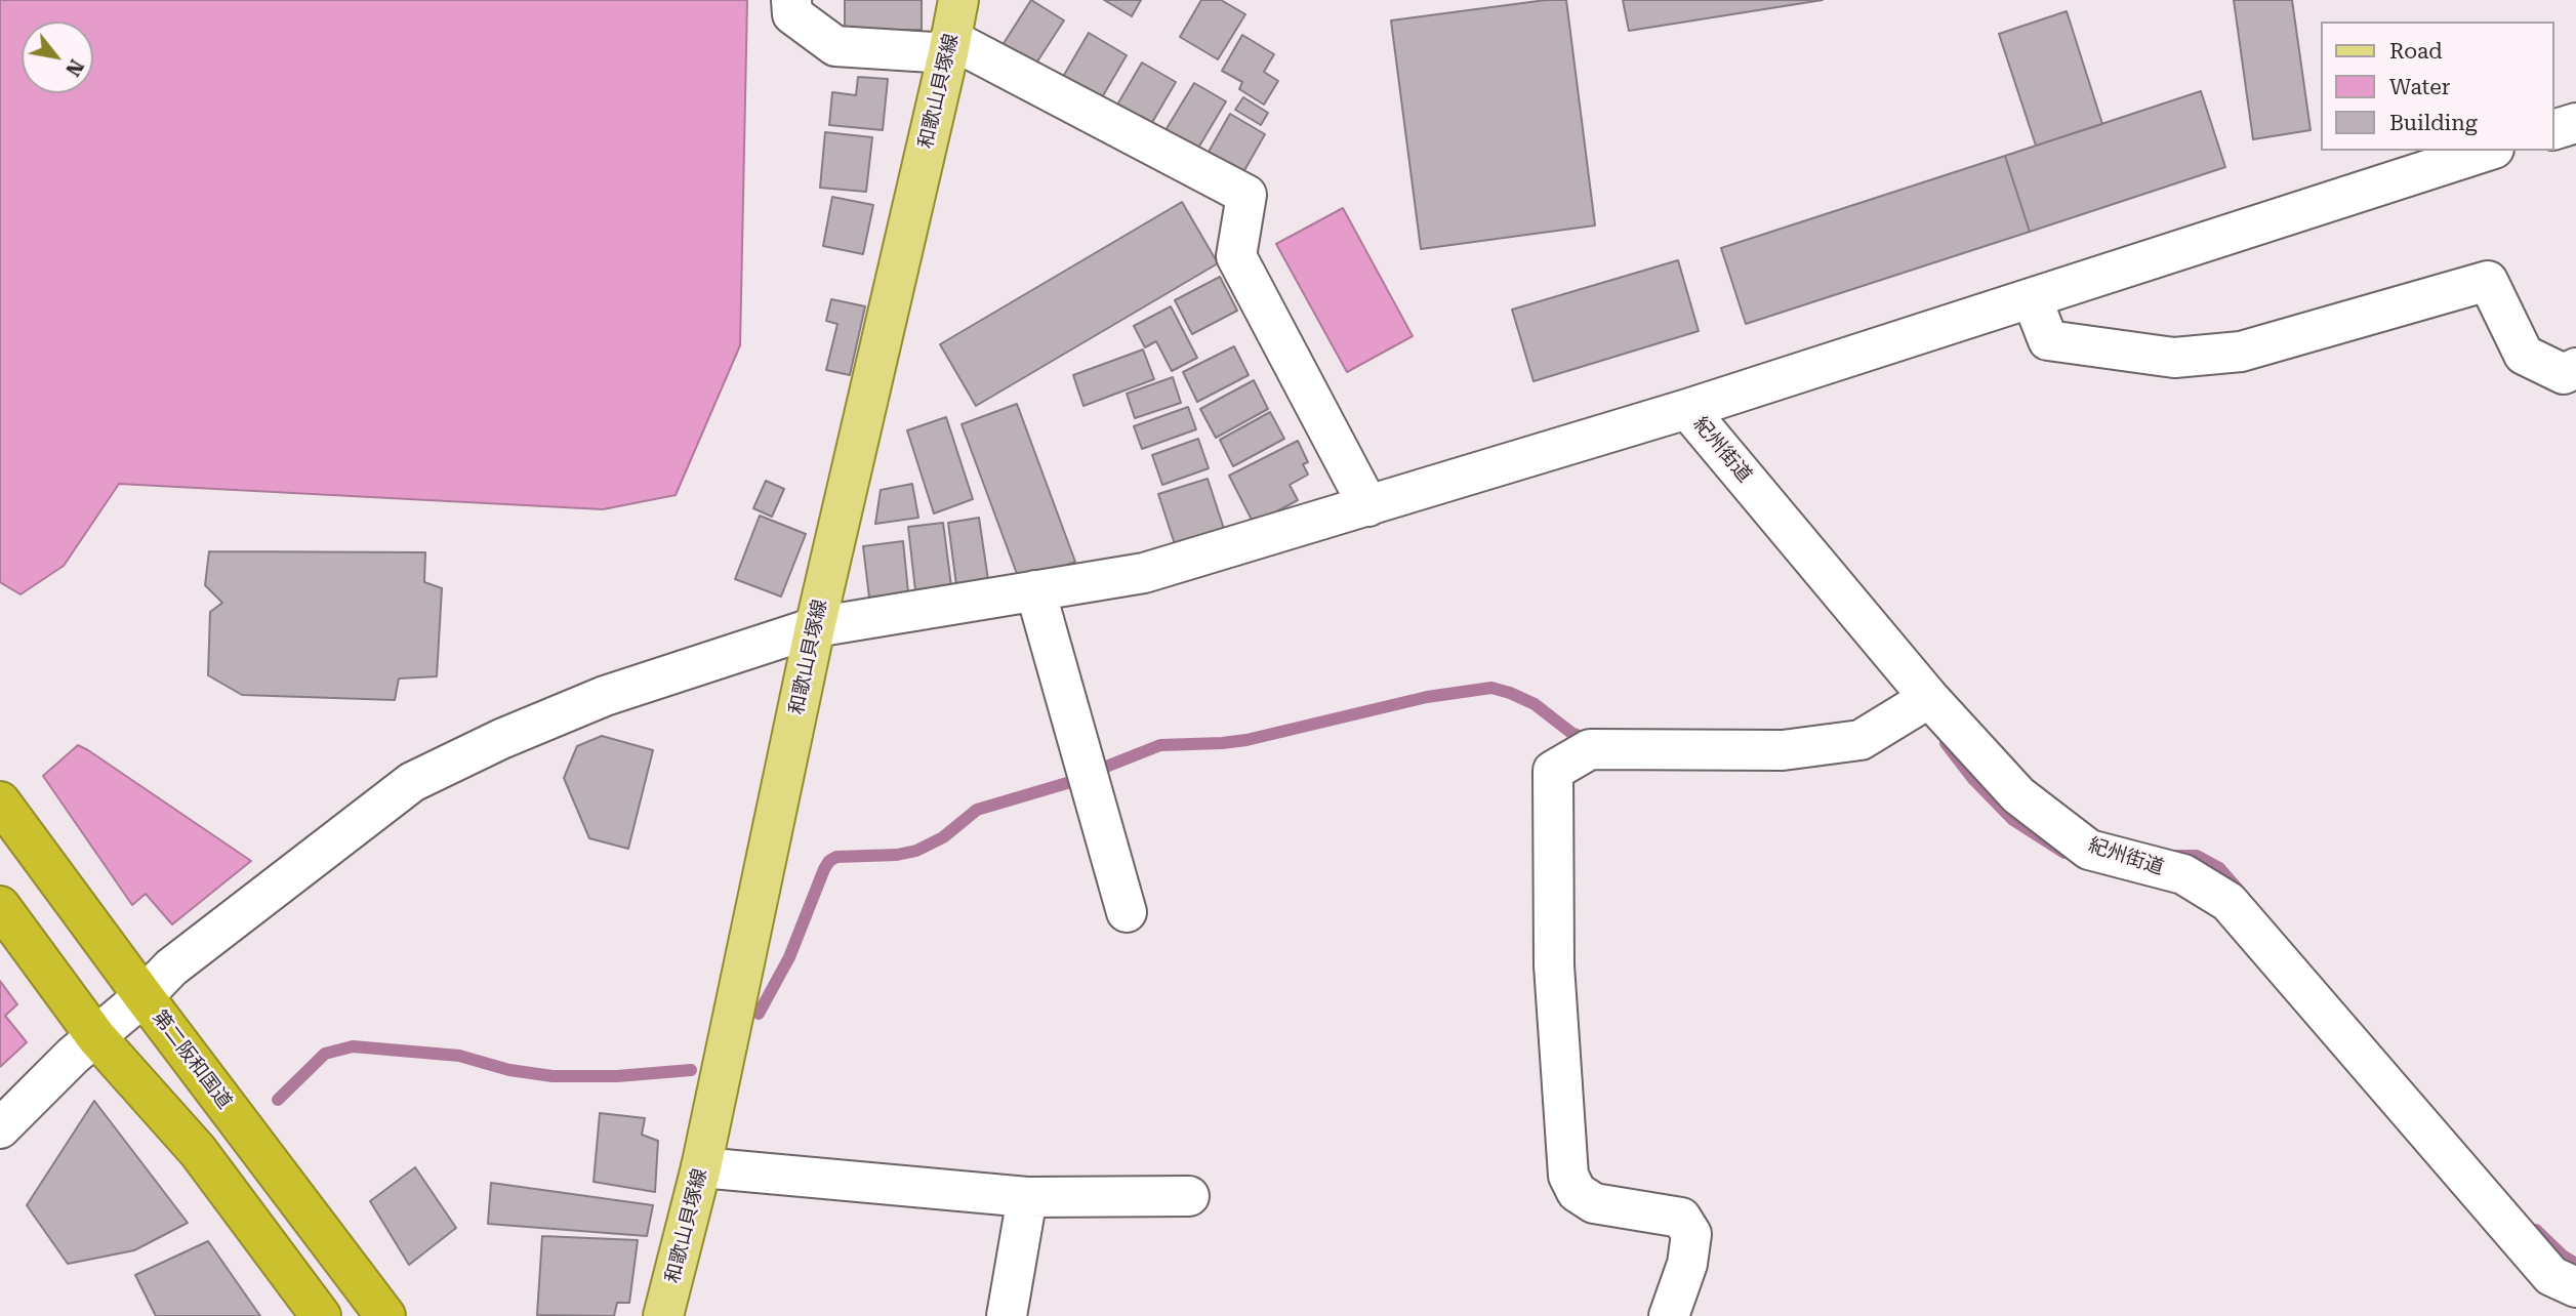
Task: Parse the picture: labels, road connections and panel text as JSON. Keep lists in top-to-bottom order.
{
  "streets": {
    "highway": ["第二阪和国道"],
    "main road": ["和歌山貝塚線"],
    "street": ["紀州街道"]
  },
  "legend": ["Road", "Water", "Building"],
  "north": "bottom right"
}
